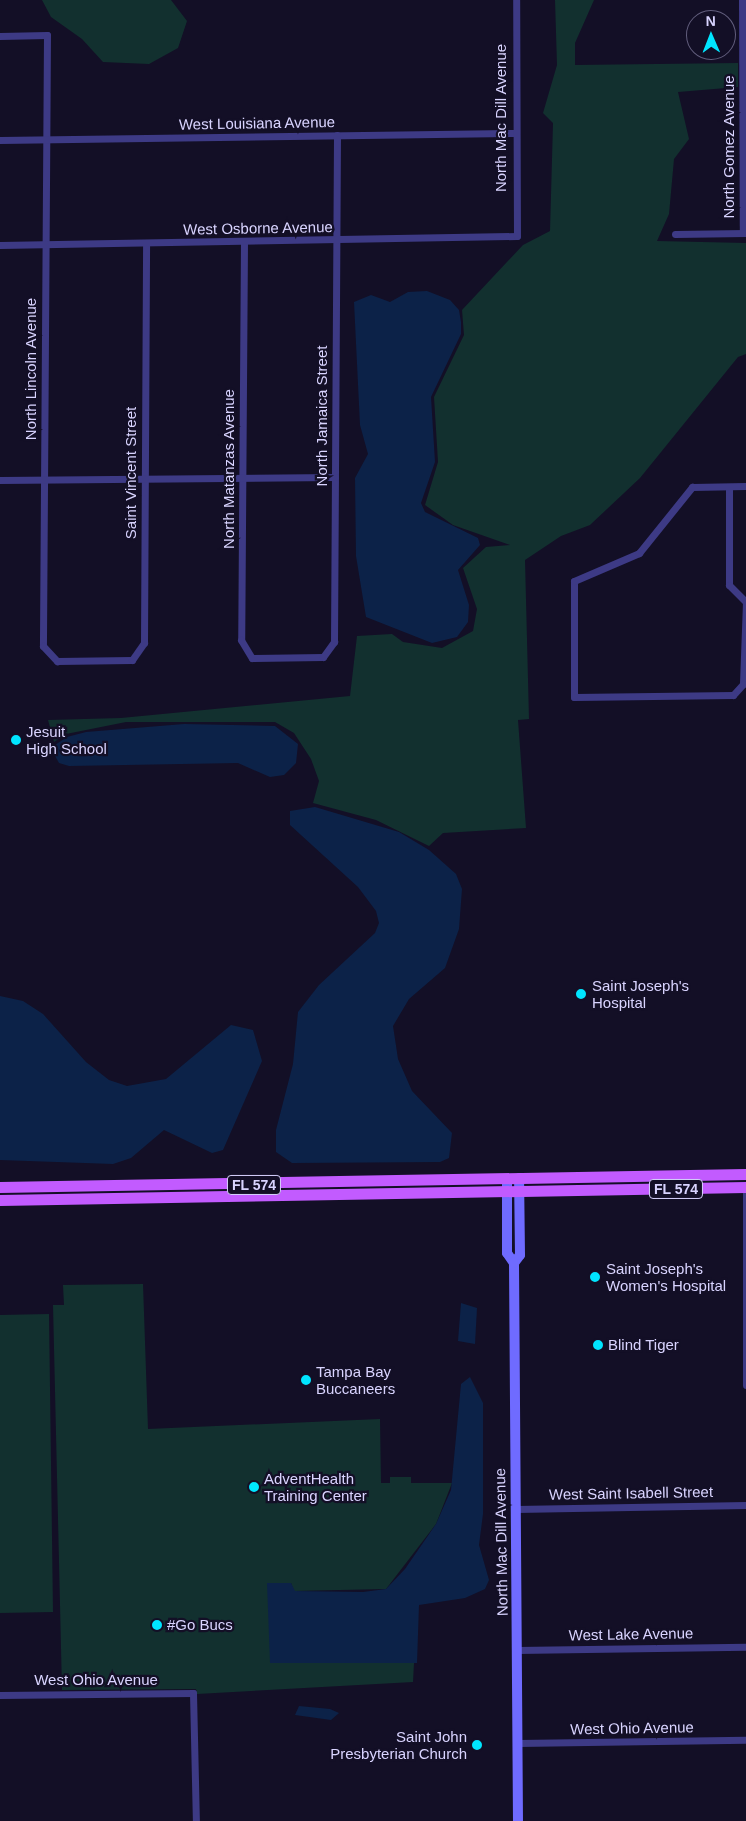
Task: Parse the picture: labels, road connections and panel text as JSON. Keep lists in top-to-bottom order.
{
  "streets": {
    "main road": ["FL 574"],
    "street": [
      "North Mac Dill Avenue",
      "West Louisiana Avenue",
      "North Gomez Avenue",
      "West Osborne Avenue",
      "North Lincoln Avenue",
      "North Jamaica Street",
      "North Matanzas Avenue",
      "Saint Vincent Street",
      "West Saint Isabell Street",
      "West Lake Avenue",
      "West Ohio Avenue"
    ]
  },
  "crossings": [
    ["North Mac Dill Avenue", "West Louisiana Avenue"],
    ["North Mac Dill Avenue", "West Osborne Avenue"],
    ["North Mac Dill Avenue", "FL 574"],
    ["North Mac Dill Avenue", "West Saint Isabell Street"],
    ["North Mac Dill Avenue", "West Lake Avenue"],
    ["North Mac Dill Avenue", "West Ohio Avenue"],
    ["West Louisiana Avenue", "North Lincoln Avenue"],
    ["West Louisiana Avenue", "North Jamaica Street"],
    ["West Osborne Avenue", "North Lincoln Avenue"],
    ["West Osborne Avenue", "North Jamaica Street"],
    ["West Osborne Avenue", "North Matanzas Avenue"],
    ["West Osborne Avenue", "Saint Vincent Street"],
    ["North Lincoln Avenue", "Saint Vincent Street"],
    ["North Jamaica Street", "North Matanzas Avenue"]
  ],
  "places": [
    "Jesuit High School",
    "Saint Joseph's Hospital",
    "Saint Joseph's Women's Hospital",
    "Blind Tiger",
    "Tampa Bay Buccaneers",
    "AdventHealth Training Center",
    "#Go Bucs",
    "Saint John Presbyterian Church"
  ],
  "north": "top"
}
